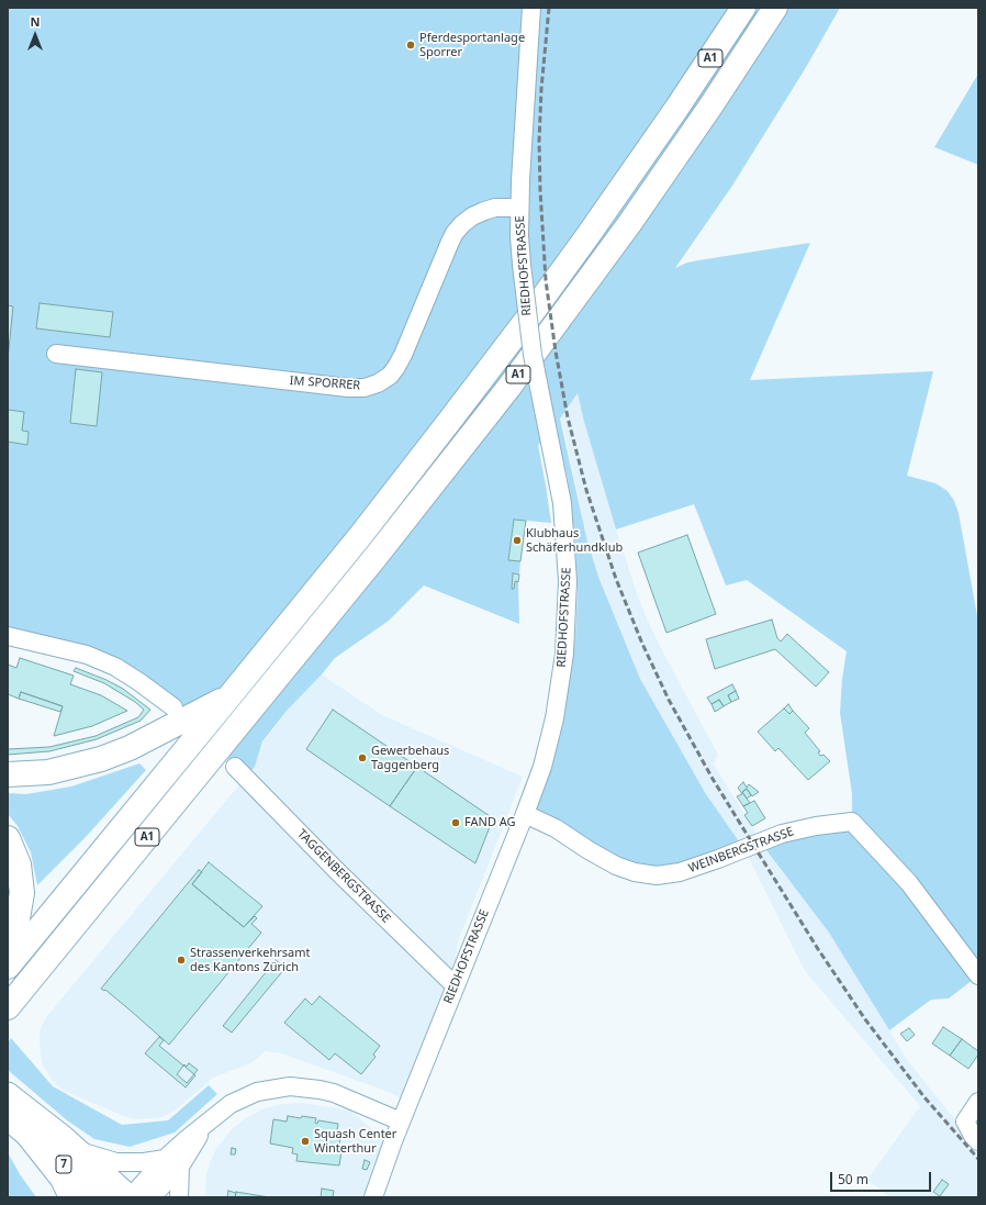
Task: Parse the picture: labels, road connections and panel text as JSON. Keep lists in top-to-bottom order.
{
  "streets": {
    "highway": ["A1"],
    "main road": ["7"],
    "street": [
      "RIEDHOFSTRASSE",
      "IM SPORRER",
      "WEINBERGSTRASSE",
      "TAGGENBERGSTRASSE"
    ]
  },
  "crossings": [
    ["RIEDHOFSTRASSE", "IM SPORRER"],
    ["RIEDHOFSTRASSE", "WEINBERGSTRASSE"],
    ["RIEDHOFSTRASSE", "TAGGENBERGSTRASSE"]
  ],
  "places": [
    "Pferdesportanlage Sporrer",
    "Klubhaus Schäferhundklub",
    "Gewerbehaus Taggenberg",
    "FAND AG",
    "Strassenverkehrsamt des Kantons Zürich",
    "Squash Center Winterthur"
  ],
  "scale_bar": "50 m",
  "north": "top"
}
